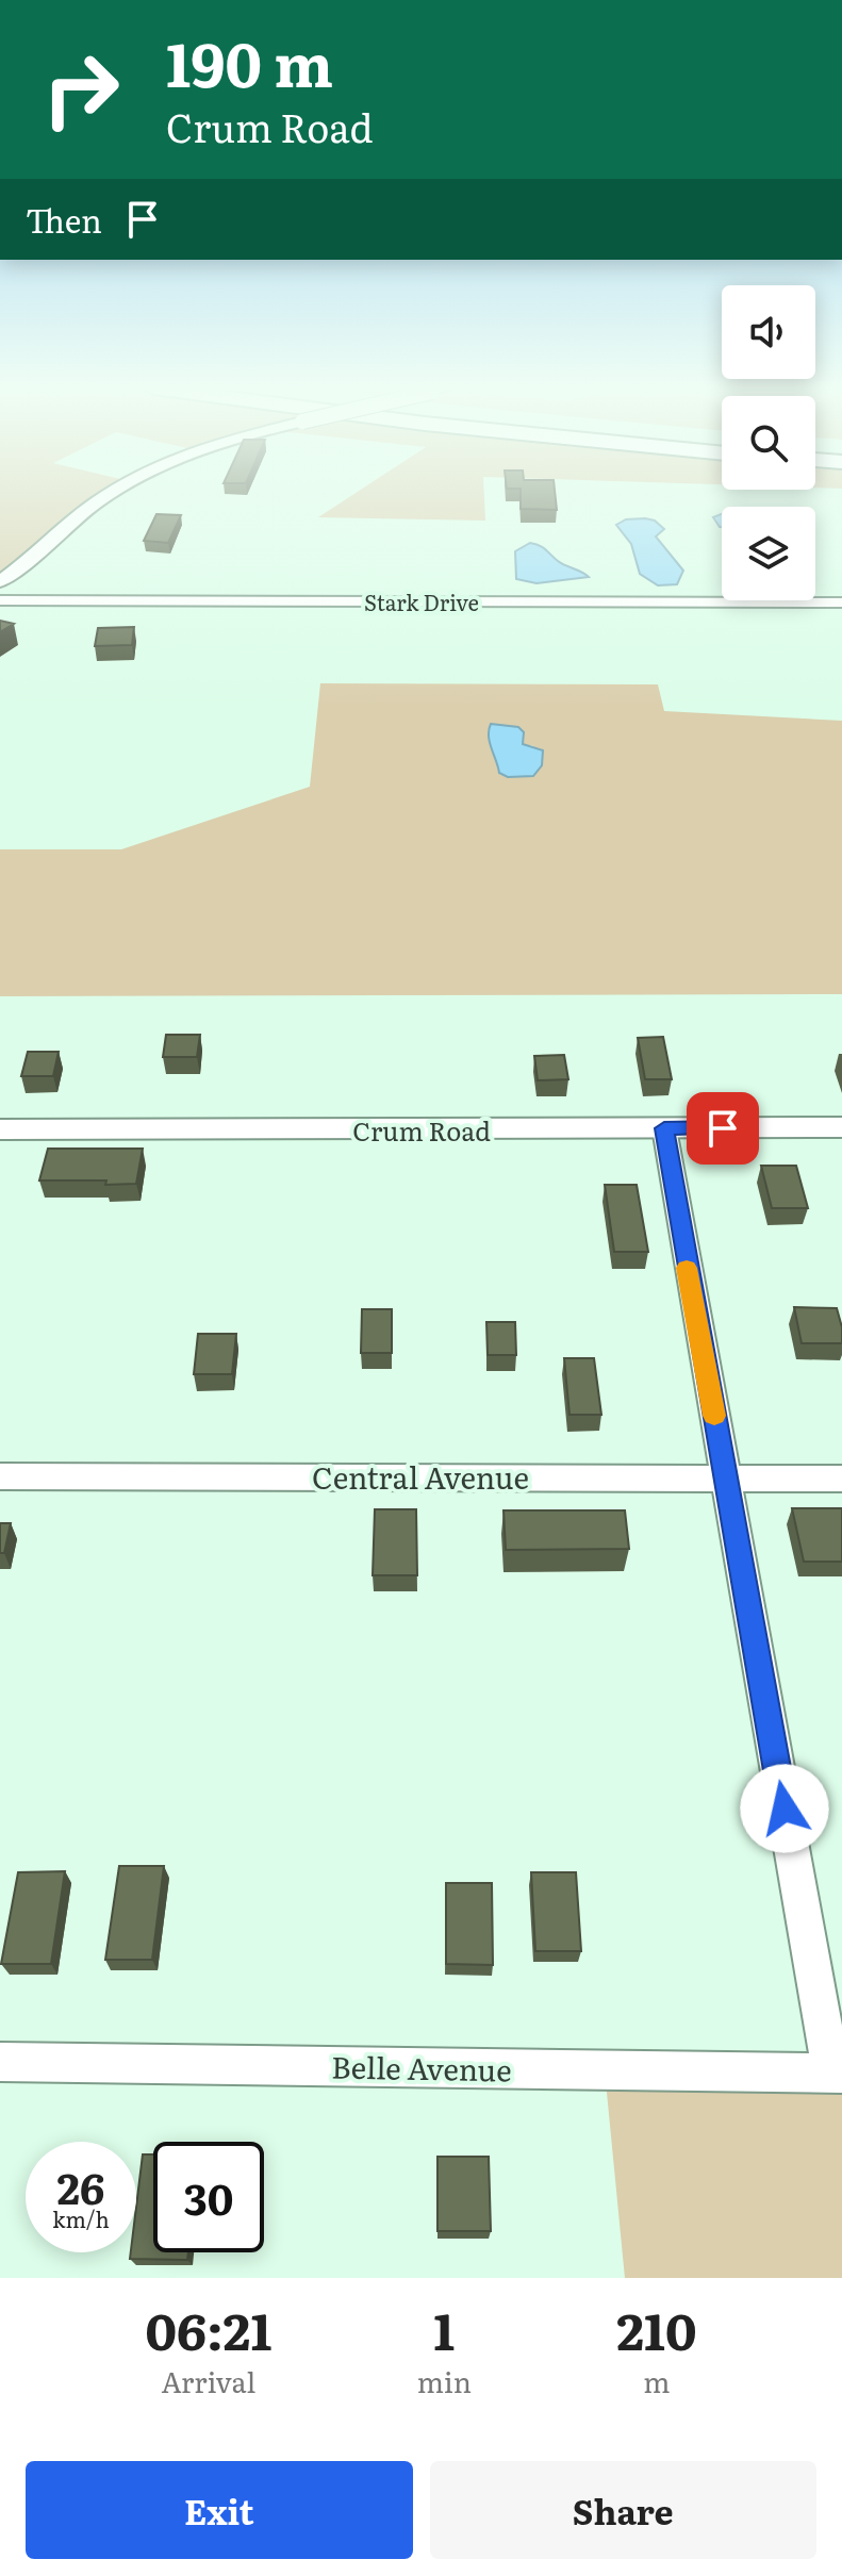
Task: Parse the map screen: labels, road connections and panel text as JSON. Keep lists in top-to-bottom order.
{
  "streets": {
    "street": [
      "Stark Drive",
      "Crum Road",
      "Central Avenue",
      "Belle Avenue"
    ]
  },
  "page": {
    "turn": ["190 m", "Crum Road"],
    "then": "Then",
    "speed": "26 km/h",
    "limit": "30",
    "eta": [
      "06:21",
      "Arrival",
      "1",
      "min",
      "210",
      "m"
    ],
    "buttons": ["Exit", "Share"]
  }
}
